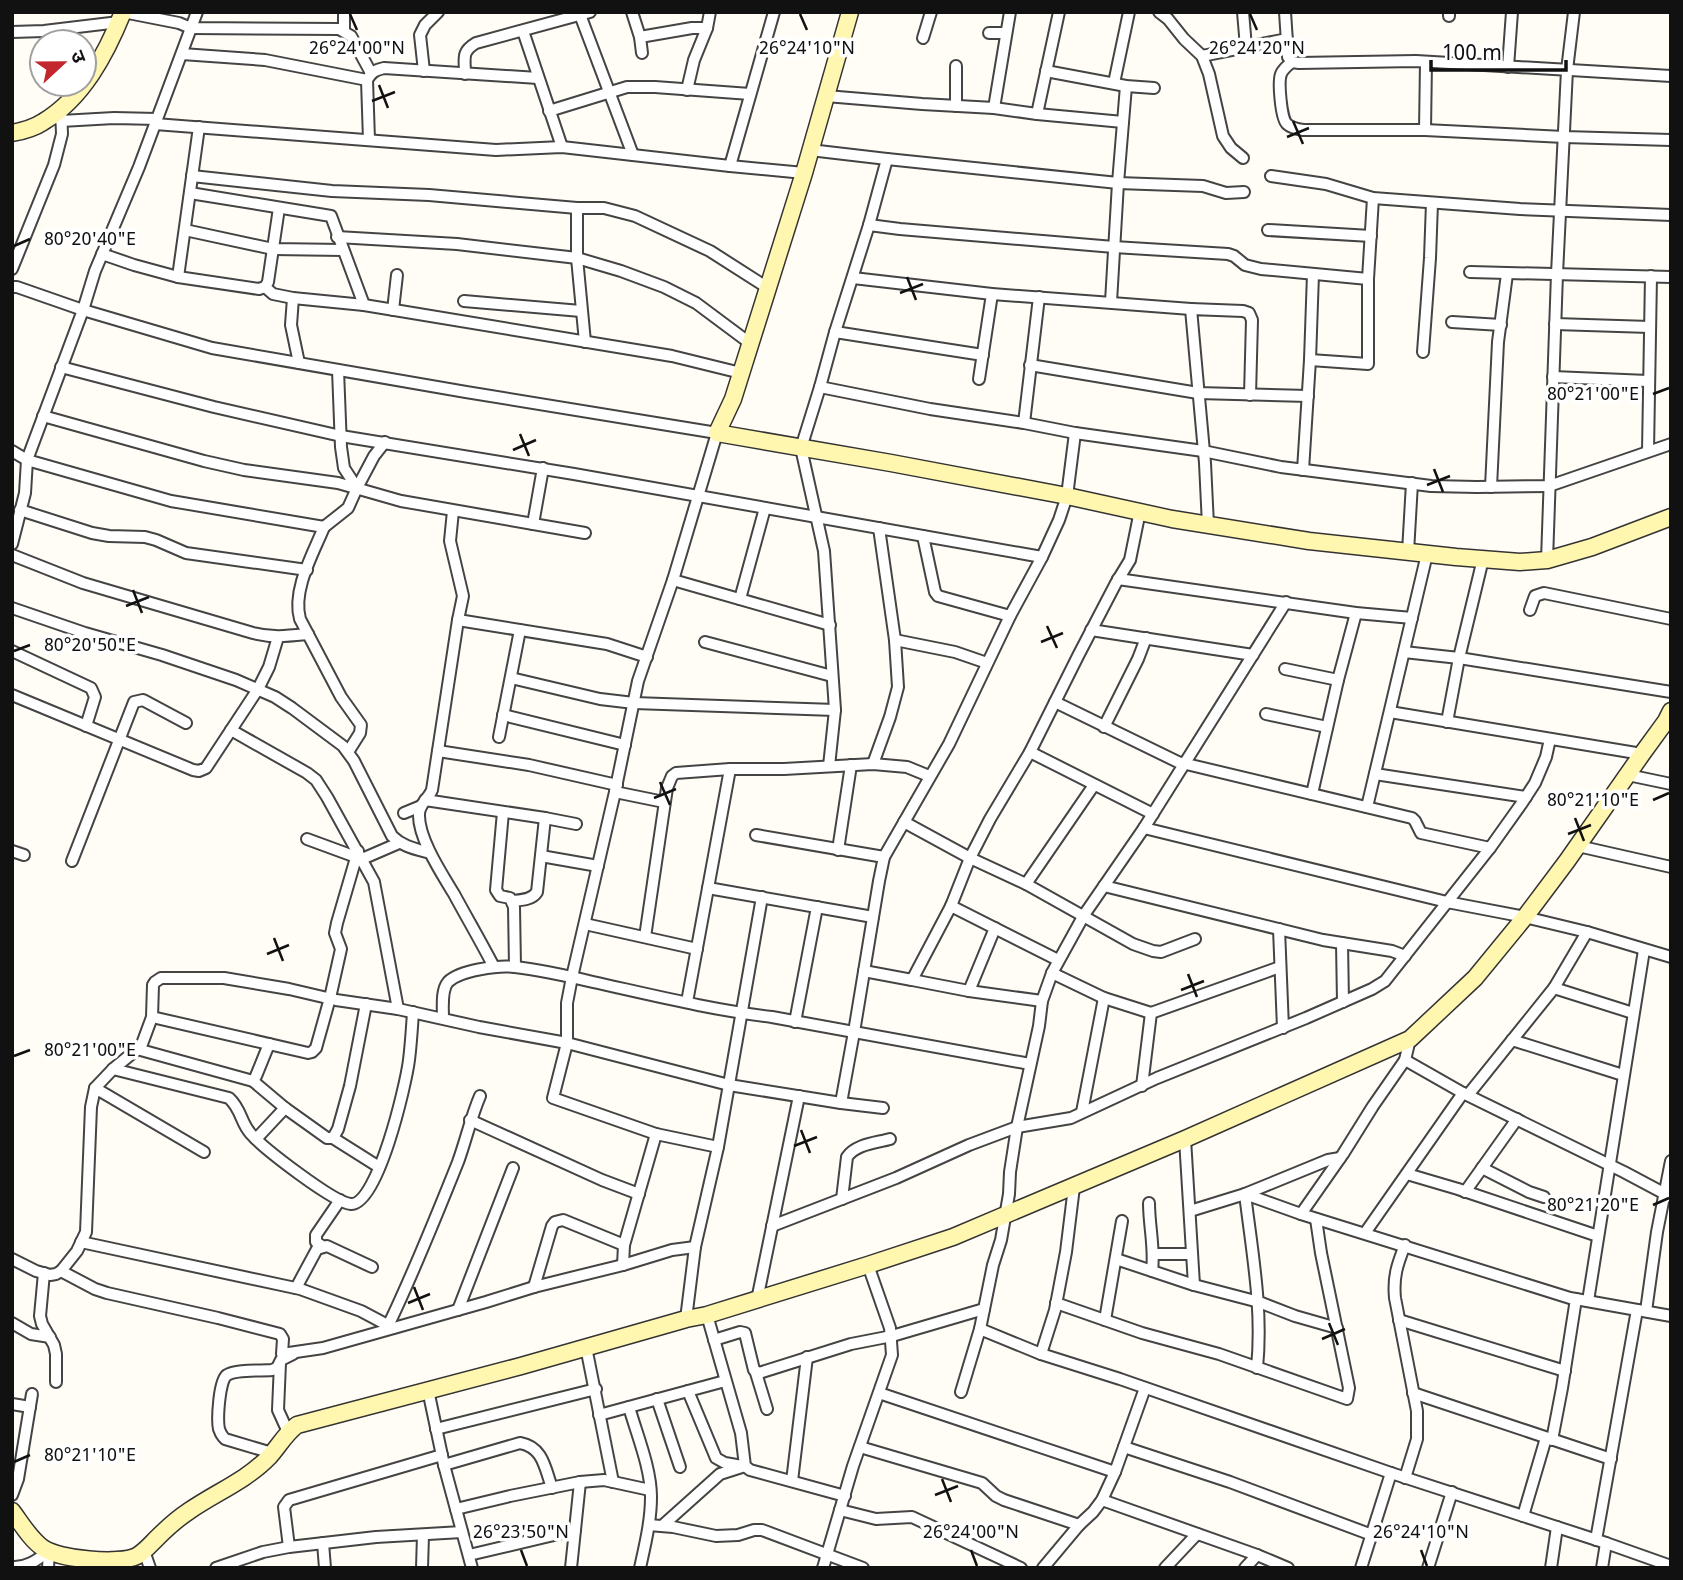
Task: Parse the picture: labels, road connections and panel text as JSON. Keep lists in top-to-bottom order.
{
  "scale_bar": "100 m",
  "north": "right",
  "coordinates": [
    "26°24'10\"N",
    "26°24'00\"N",
    "26°24'20\"N",
    "80°20'40\"E",
    "80°21'00\"E",
    "80°20'50\"E",
    "80°21'10\"E",
    "80°21'20\"E",
    "26°23'50\"N"
  ]
}
